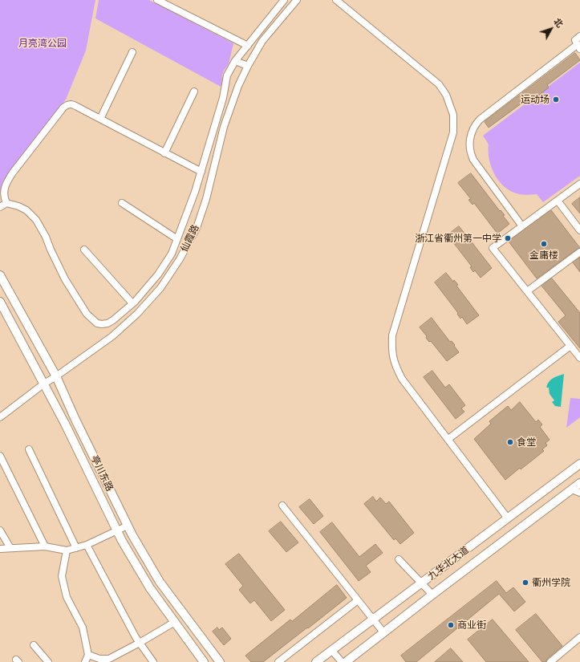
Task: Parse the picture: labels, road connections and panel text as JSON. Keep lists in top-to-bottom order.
{
  "streets": {
    "main road": ["亭川东路", "九华北大道"],
    "street": ["仙霞路"]
  },
  "crossings": [
    ["仙霞路", "亭川东路"]
  ],
  "parks": ["月亮湾公园"],
  "places": [
    "运动场",
    "浙江省衢州第一中学",
    "金庸楼",
    "食堂",
    "衢州学院",
    "商业街"
  ],
  "north": "top right"
}
